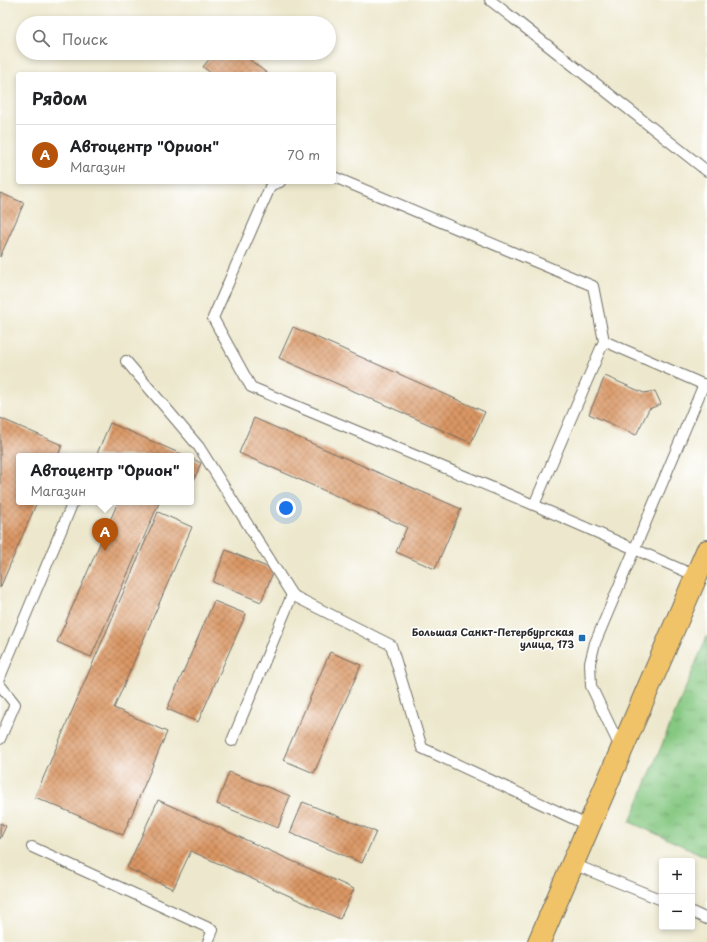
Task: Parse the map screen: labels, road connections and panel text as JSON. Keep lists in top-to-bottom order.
{
  "places": {
    "transit": ["Большая Санкт-Петербургская улица, 173"]
  },
  "page": {
    "search": "Поиск",
    "heading": "Рядом",
    "list": [
      {
        "mark": "A",
        "name": "Автоцентр \"Орион\"",
        "note": "Магазин",
        "value": "70 m"
      }
    ],
    "popup": ["Автоцентр \"Орион\"", "Магазин"],
    "pins": "A",
    "map_buttons": ["+", "−"]
  }
}
